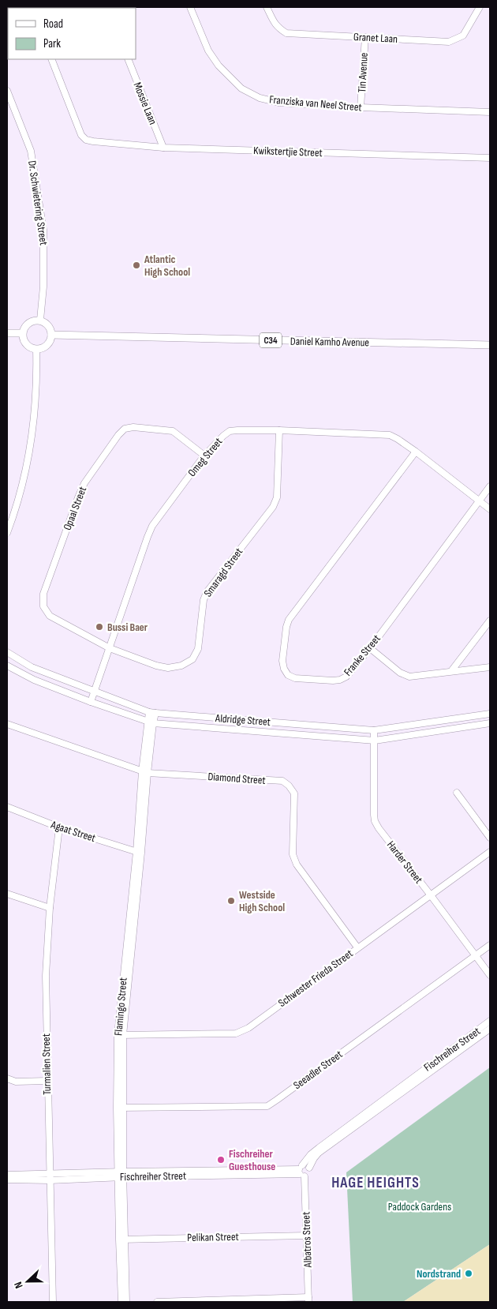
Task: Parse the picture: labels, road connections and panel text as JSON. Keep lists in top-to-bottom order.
{
  "streets": {
    "main road": ["C34", "Daniel Kamho Avenue"],
    "street": [
      "Granet Laan",
      "Tin Avenue",
      "Mossie Laan",
      "Franziska van Neel Street",
      "Kwikstertjie Street",
      "Dr. Schwietering Street",
      "Omeg Street",
      "Opaal Street",
      "Smaragd Street",
      "Franke Street",
      "Aldridge Street",
      "Diamond Street",
      "Agaat Street",
      "Harder Street",
      "Schwester Frieda Street",
      "Flamingo Street",
      "Fischreiher Street",
      "Turmalien Street",
      "Seeadler Street",
      "Pelikan Street",
      "Albatros Street"
    ]
  },
  "crossings": [
    ["Granet Laan", "Tin Avenue"],
    ["Tin Avenue", "Franziska van Neel Street"],
    ["Mossie Laan", "Kwikstertjie Street"],
    ["Dr. Schwietering Street", "Daniel Kamho Avenue"],
    ["Omeg Street", "Opaal Street"],
    ["Omeg Street", "Smaragd Street"],
    ["Omeg Street", "Franke Street"],
    ["Omeg Street", "Aldridge Street"],
    ["Opaal Street", "Smaragd Street"],
    ["Aldridge Street", "Harder Street"],
    ["Aldridge Street", "Flamingo Street"],
    ["Diamond Street", "Schwester Frieda Street"],
    ["Diamond Street", "Flamingo Street"],
    ["Agaat Street", "Flamingo Street"],
    ["Agaat Street", "Turmalien Street"],
    ["Harder Street", "Schwester Frieda Street"],
    ["Harder Street", "Seeadler Street"],
    ["Schwester Frieda Street", "Flamingo Street"],
    ["Flamingo Street", "Fischreiher Street"],
    ["Flamingo Street", "Seeadler Street"],
    ["Flamingo Street", "Pelikan Street"],
    ["Fischreiher Street", "Turmalien Street"],
    ["Fischreiher Street", "Albatros Street"],
    ["Pelikan Street", "Albatros Street"]
  ],
  "districts": ["HAGE HEIGHTS"],
  "parks": ["Paddock Gardens"],
  "places": [
    "Atlantic High School",
    "Bussi Baer",
    "Westside High School",
    "Fischreiher Guesthouse",
    "Nordstrand"
  ],
  "legend": ["Road", "Park"],
  "north": "left"
}
